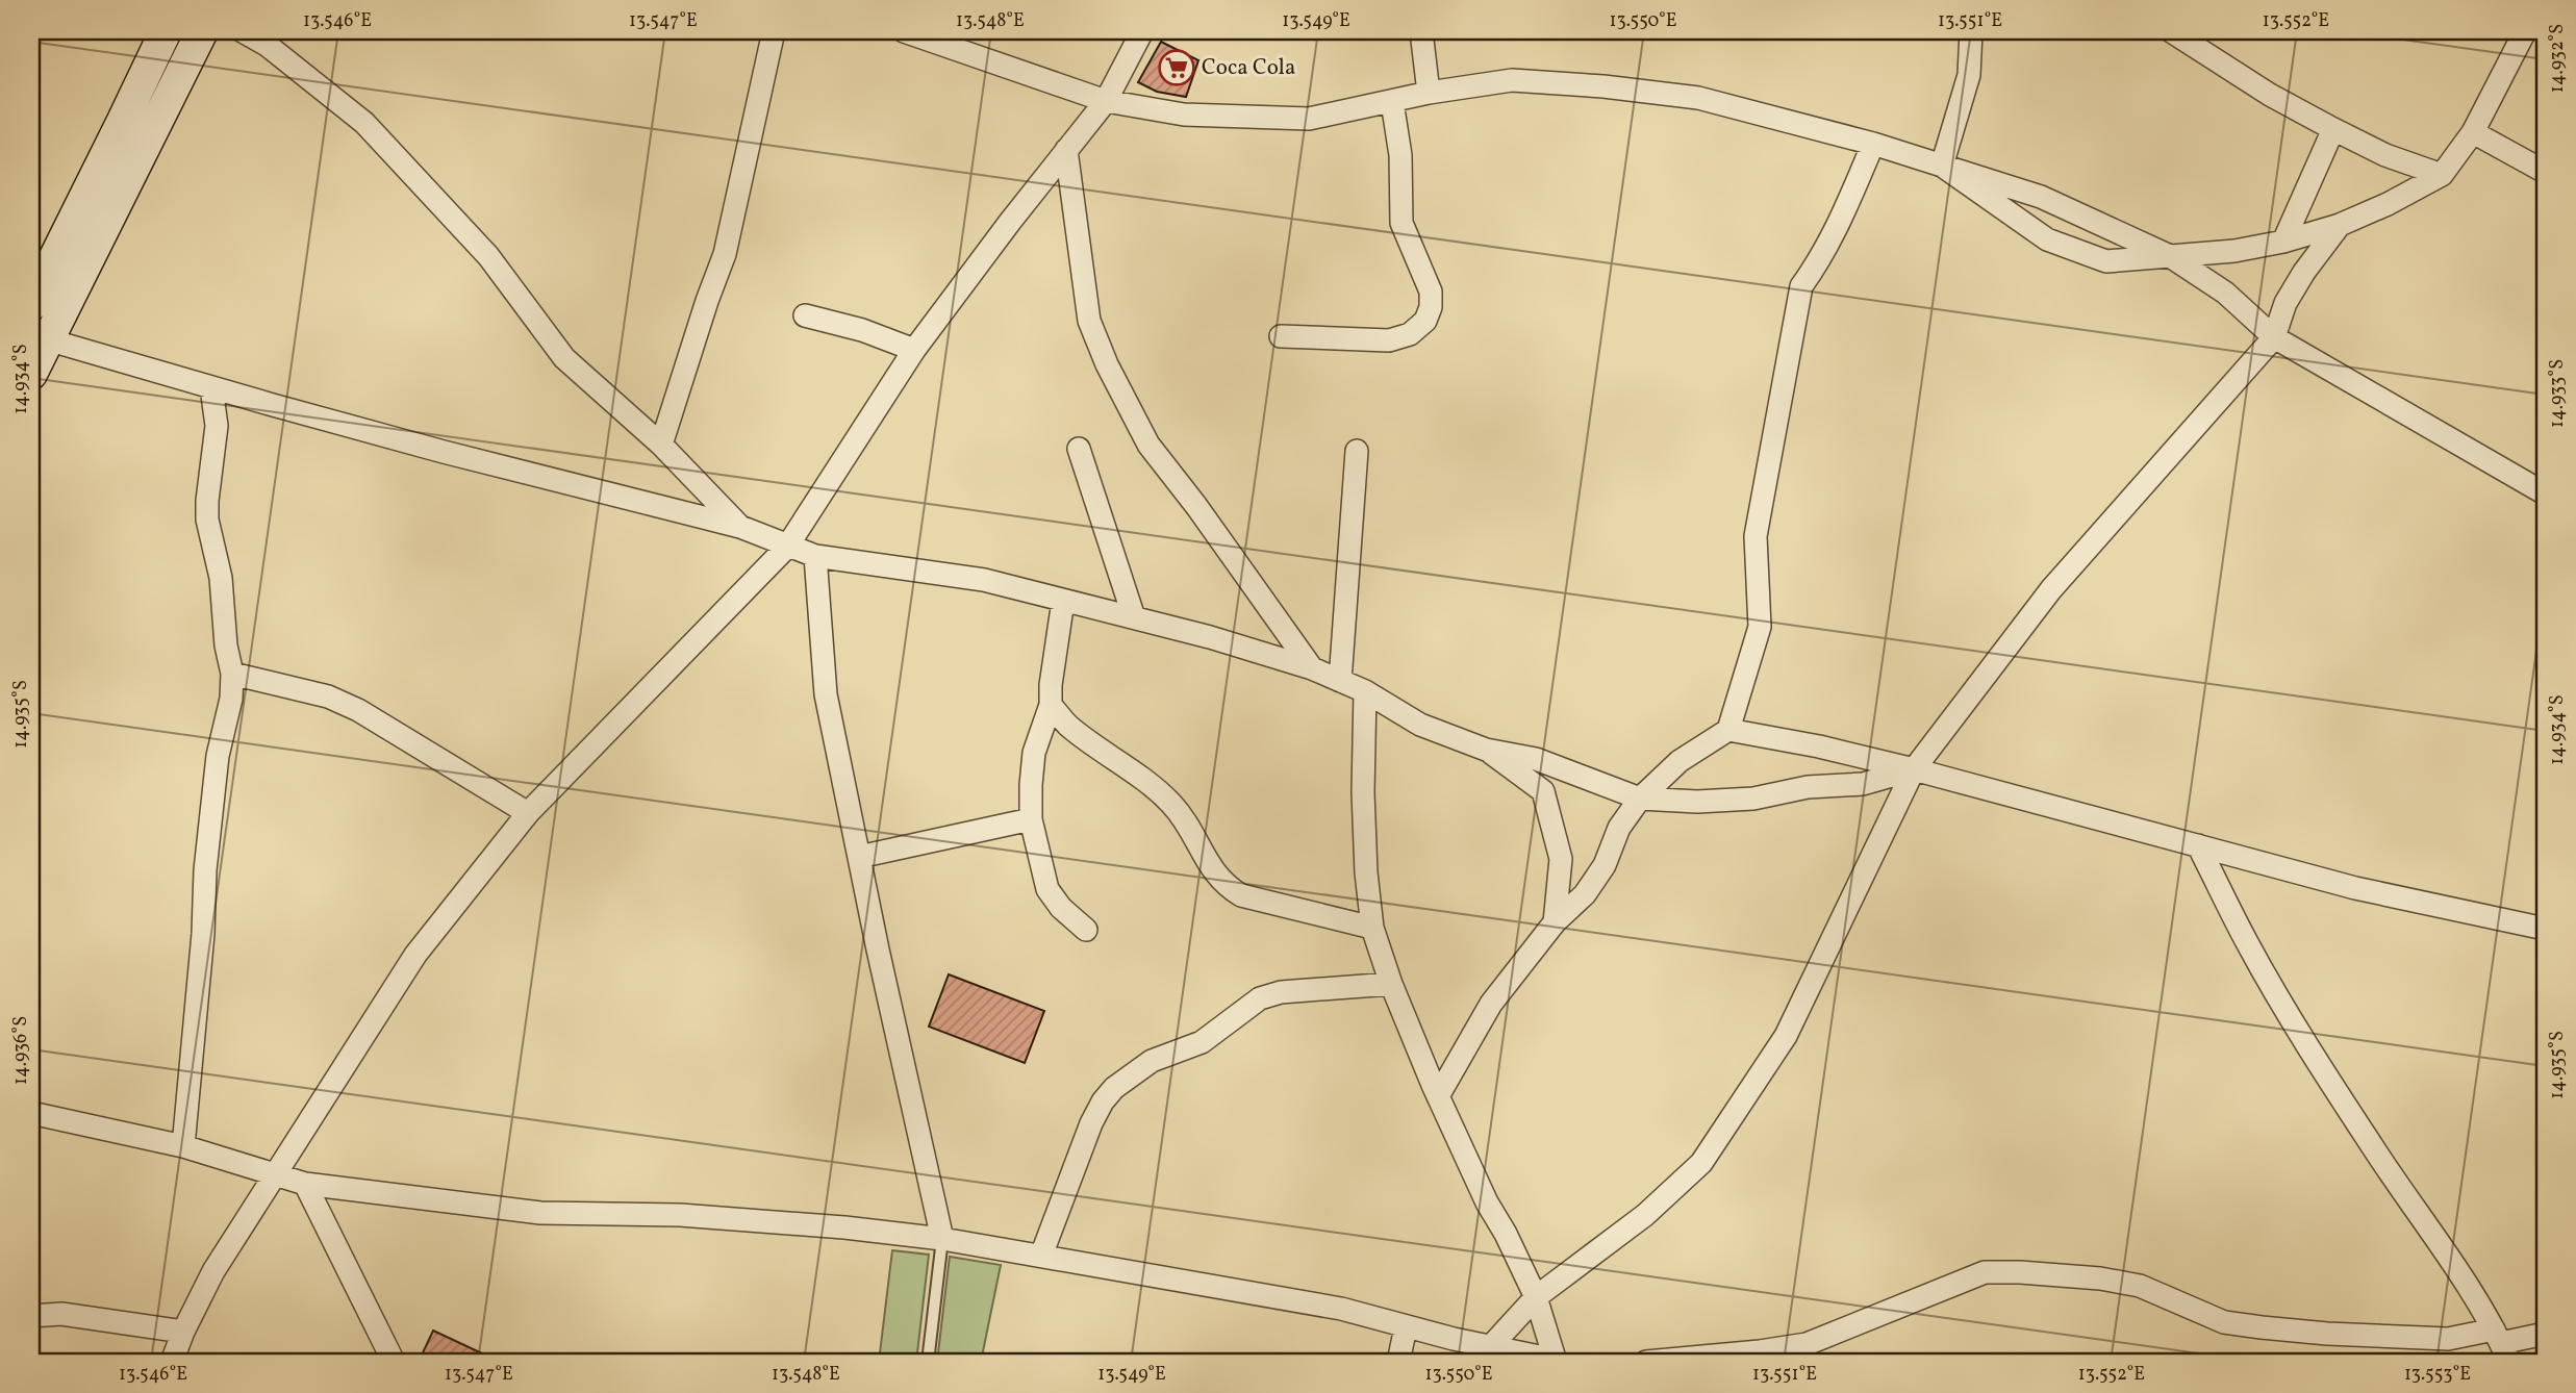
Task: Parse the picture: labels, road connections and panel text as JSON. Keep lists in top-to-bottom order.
{
  "places": {
    "supermarket": ["Coca Cola"]
  },
  "coordinates": [
    "13.546°E",
    "13.547°E",
    "13.548°E",
    "13.549°E",
    "13.550°E",
    "13.551°E",
    "13.552°E",
    "14.932°S",
    "14.934°S",
    "14.933°S",
    "14.935°S",
    "14.936°S",
    "13.553°E"
  ]
}
